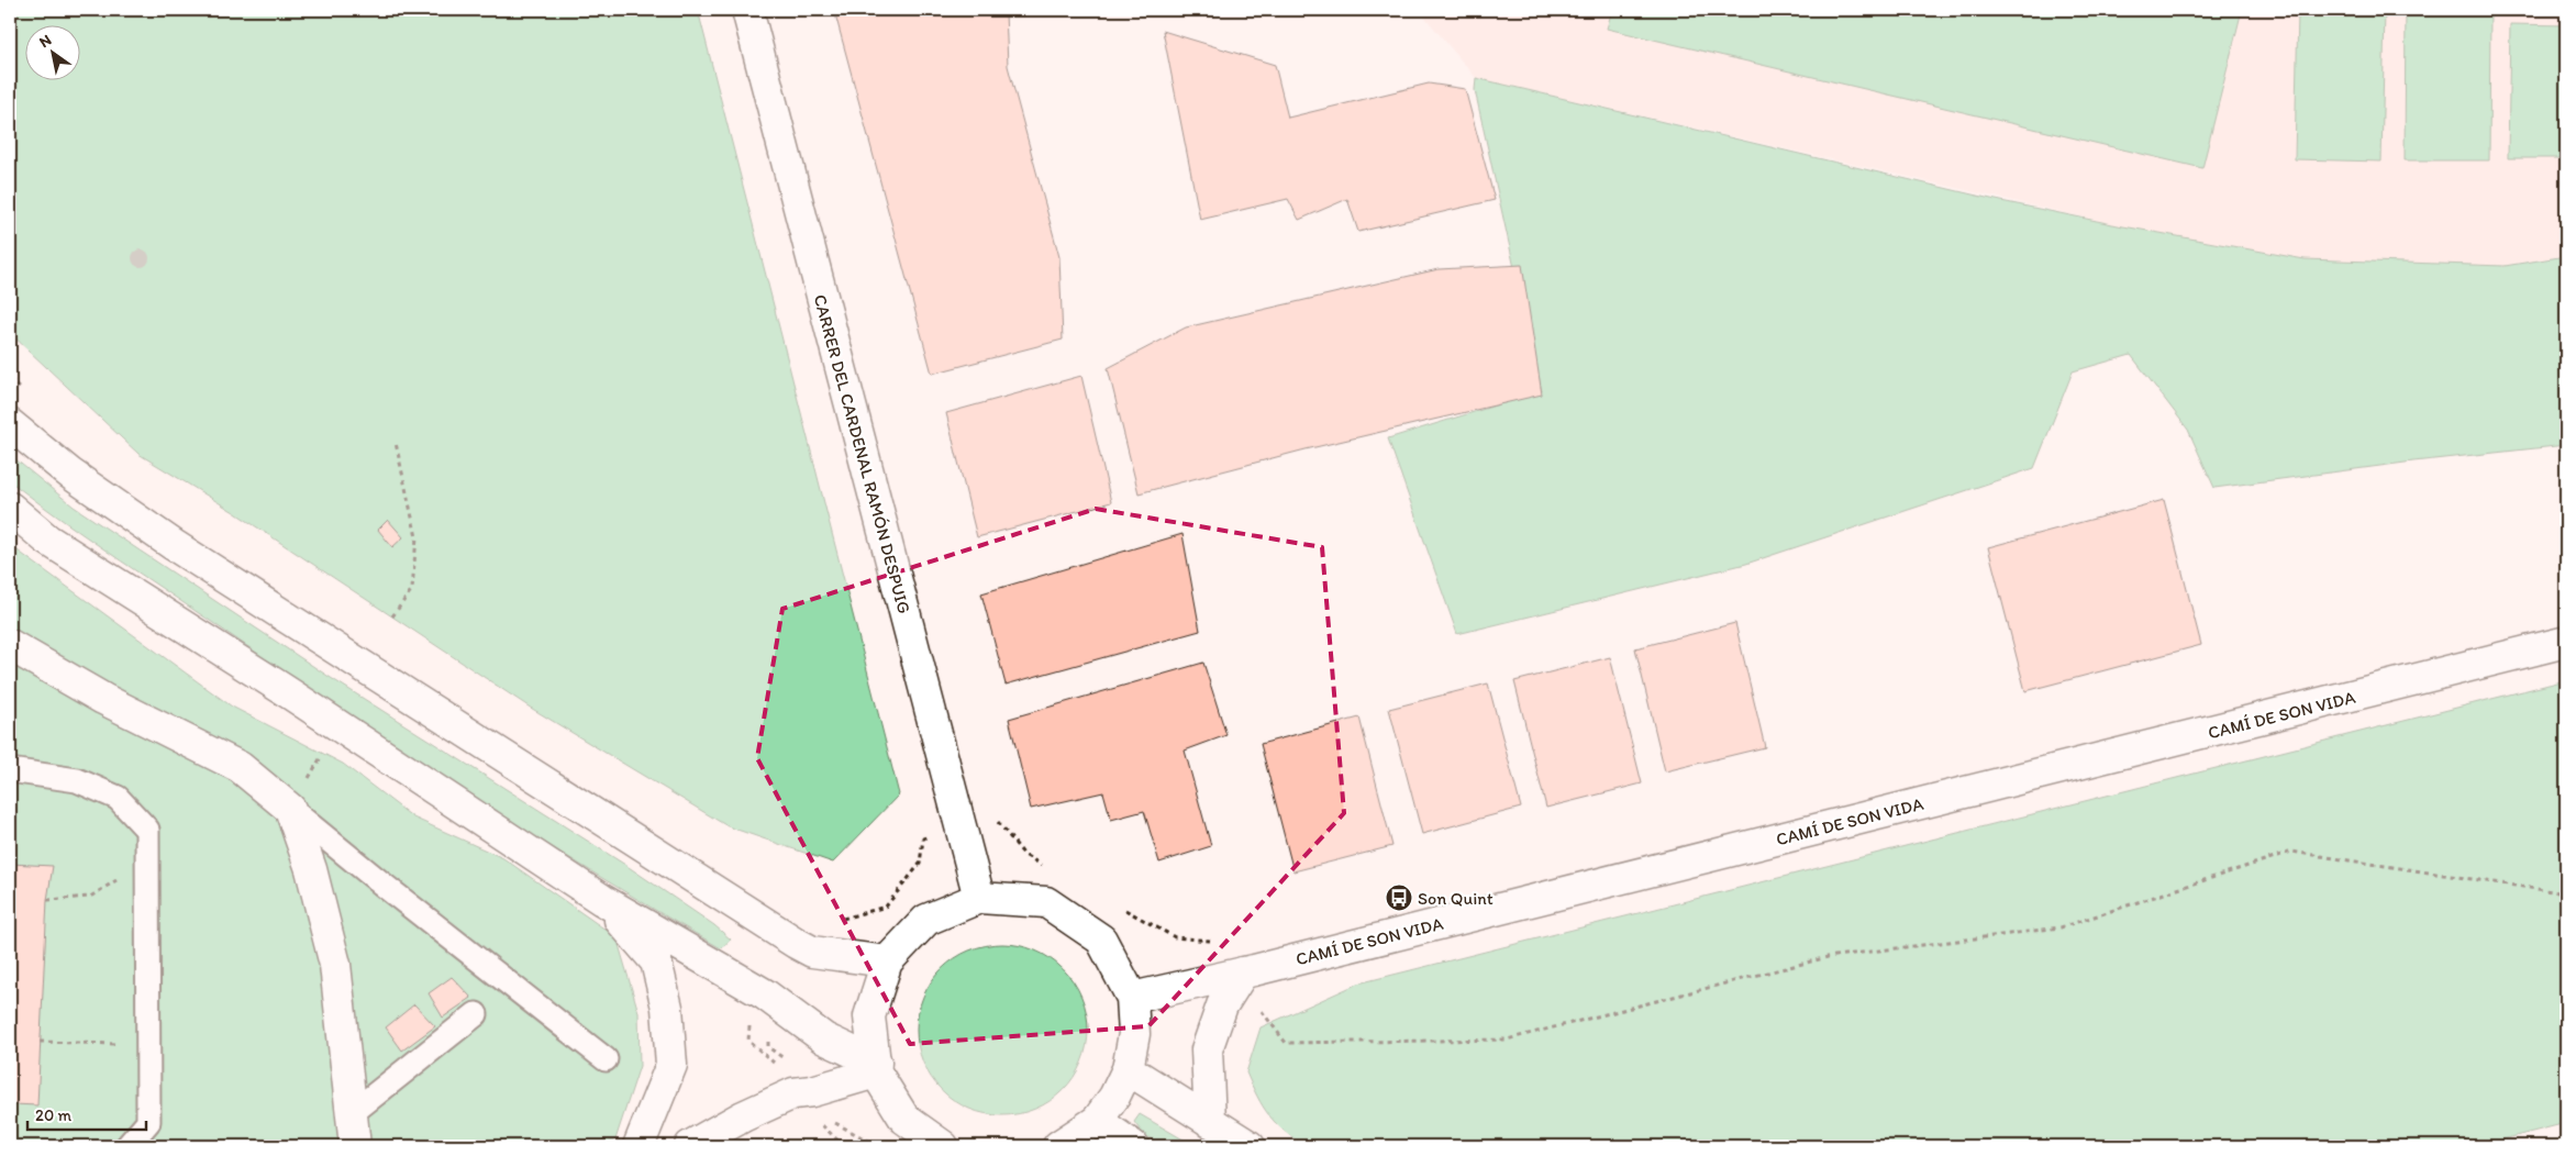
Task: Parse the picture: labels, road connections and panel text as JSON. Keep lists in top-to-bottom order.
{
  "streets": {
    "street": ["CARRER DEL CARDENAL RAMÓN DESPUIG", "CAMÍ DE SON VIDA"]
  },
  "places": {
    "bus stop": ["Son Quint"]
  },
  "scale_bar": "20 m",
  "north": "top left"
}
